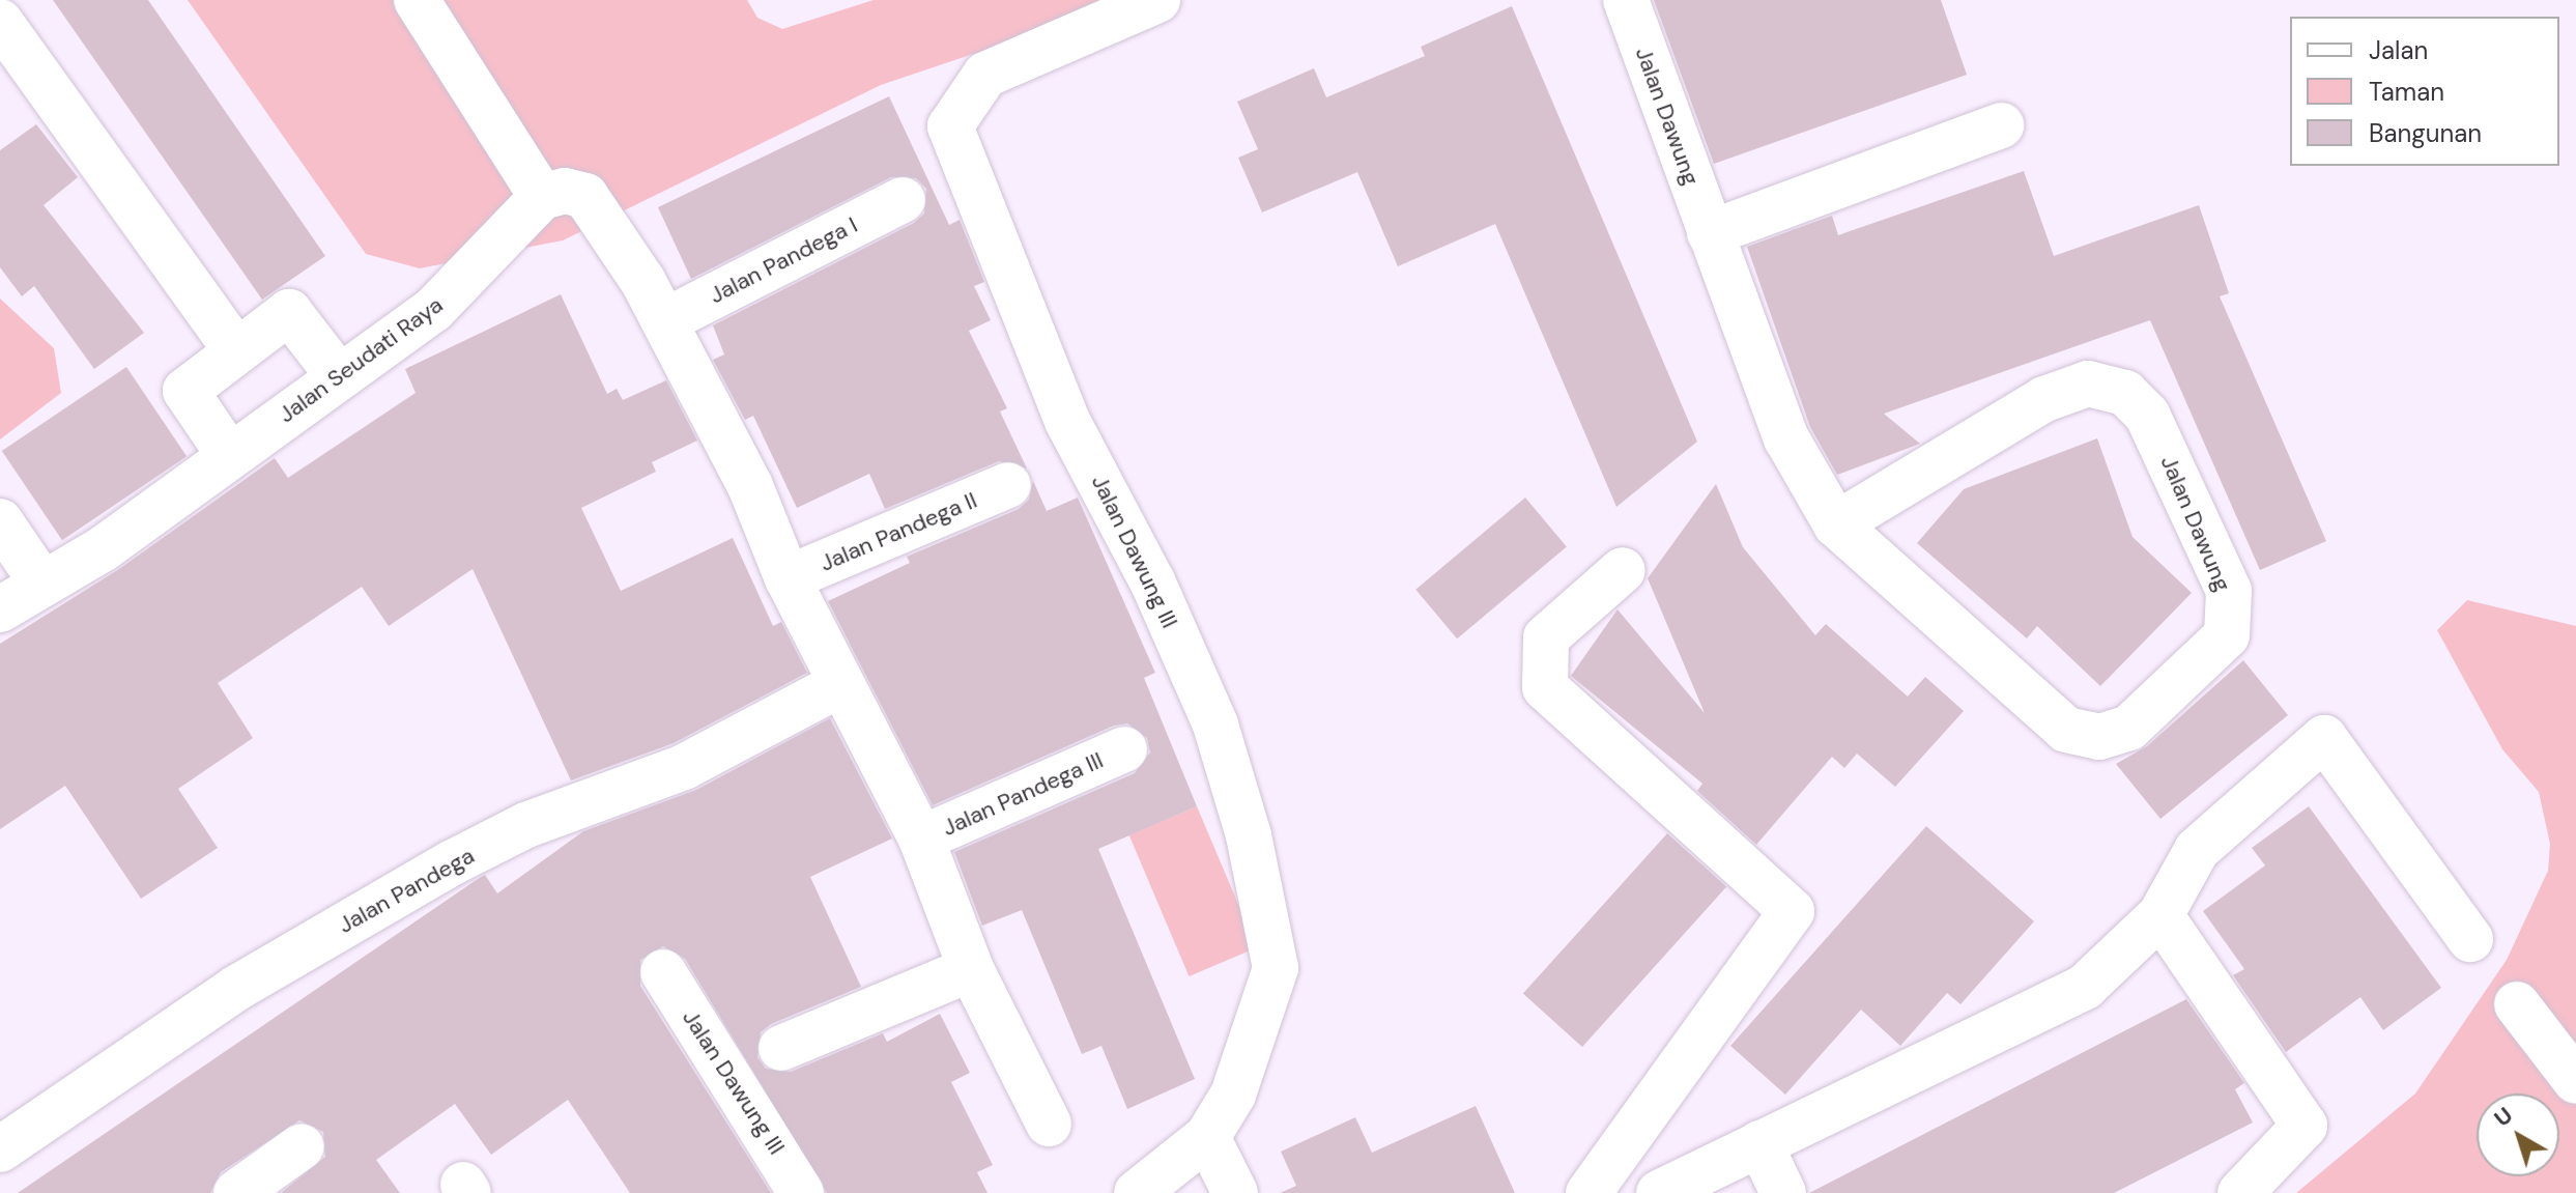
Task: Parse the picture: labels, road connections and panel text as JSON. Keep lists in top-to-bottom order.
{
  "streets": {
    "street": [
      "Jalan Dawung",
      "Jalan Pandega I",
      "Jalan Seudati Raya",
      "Jalan Pandega II",
      "Jalan Dawung III",
      "Jalan Pandega III",
      "Jalan Pandega"
    ]
  },
  "legend": ["Jalan", "Taman", "Bangunan"],
  "north": "top left"
}
